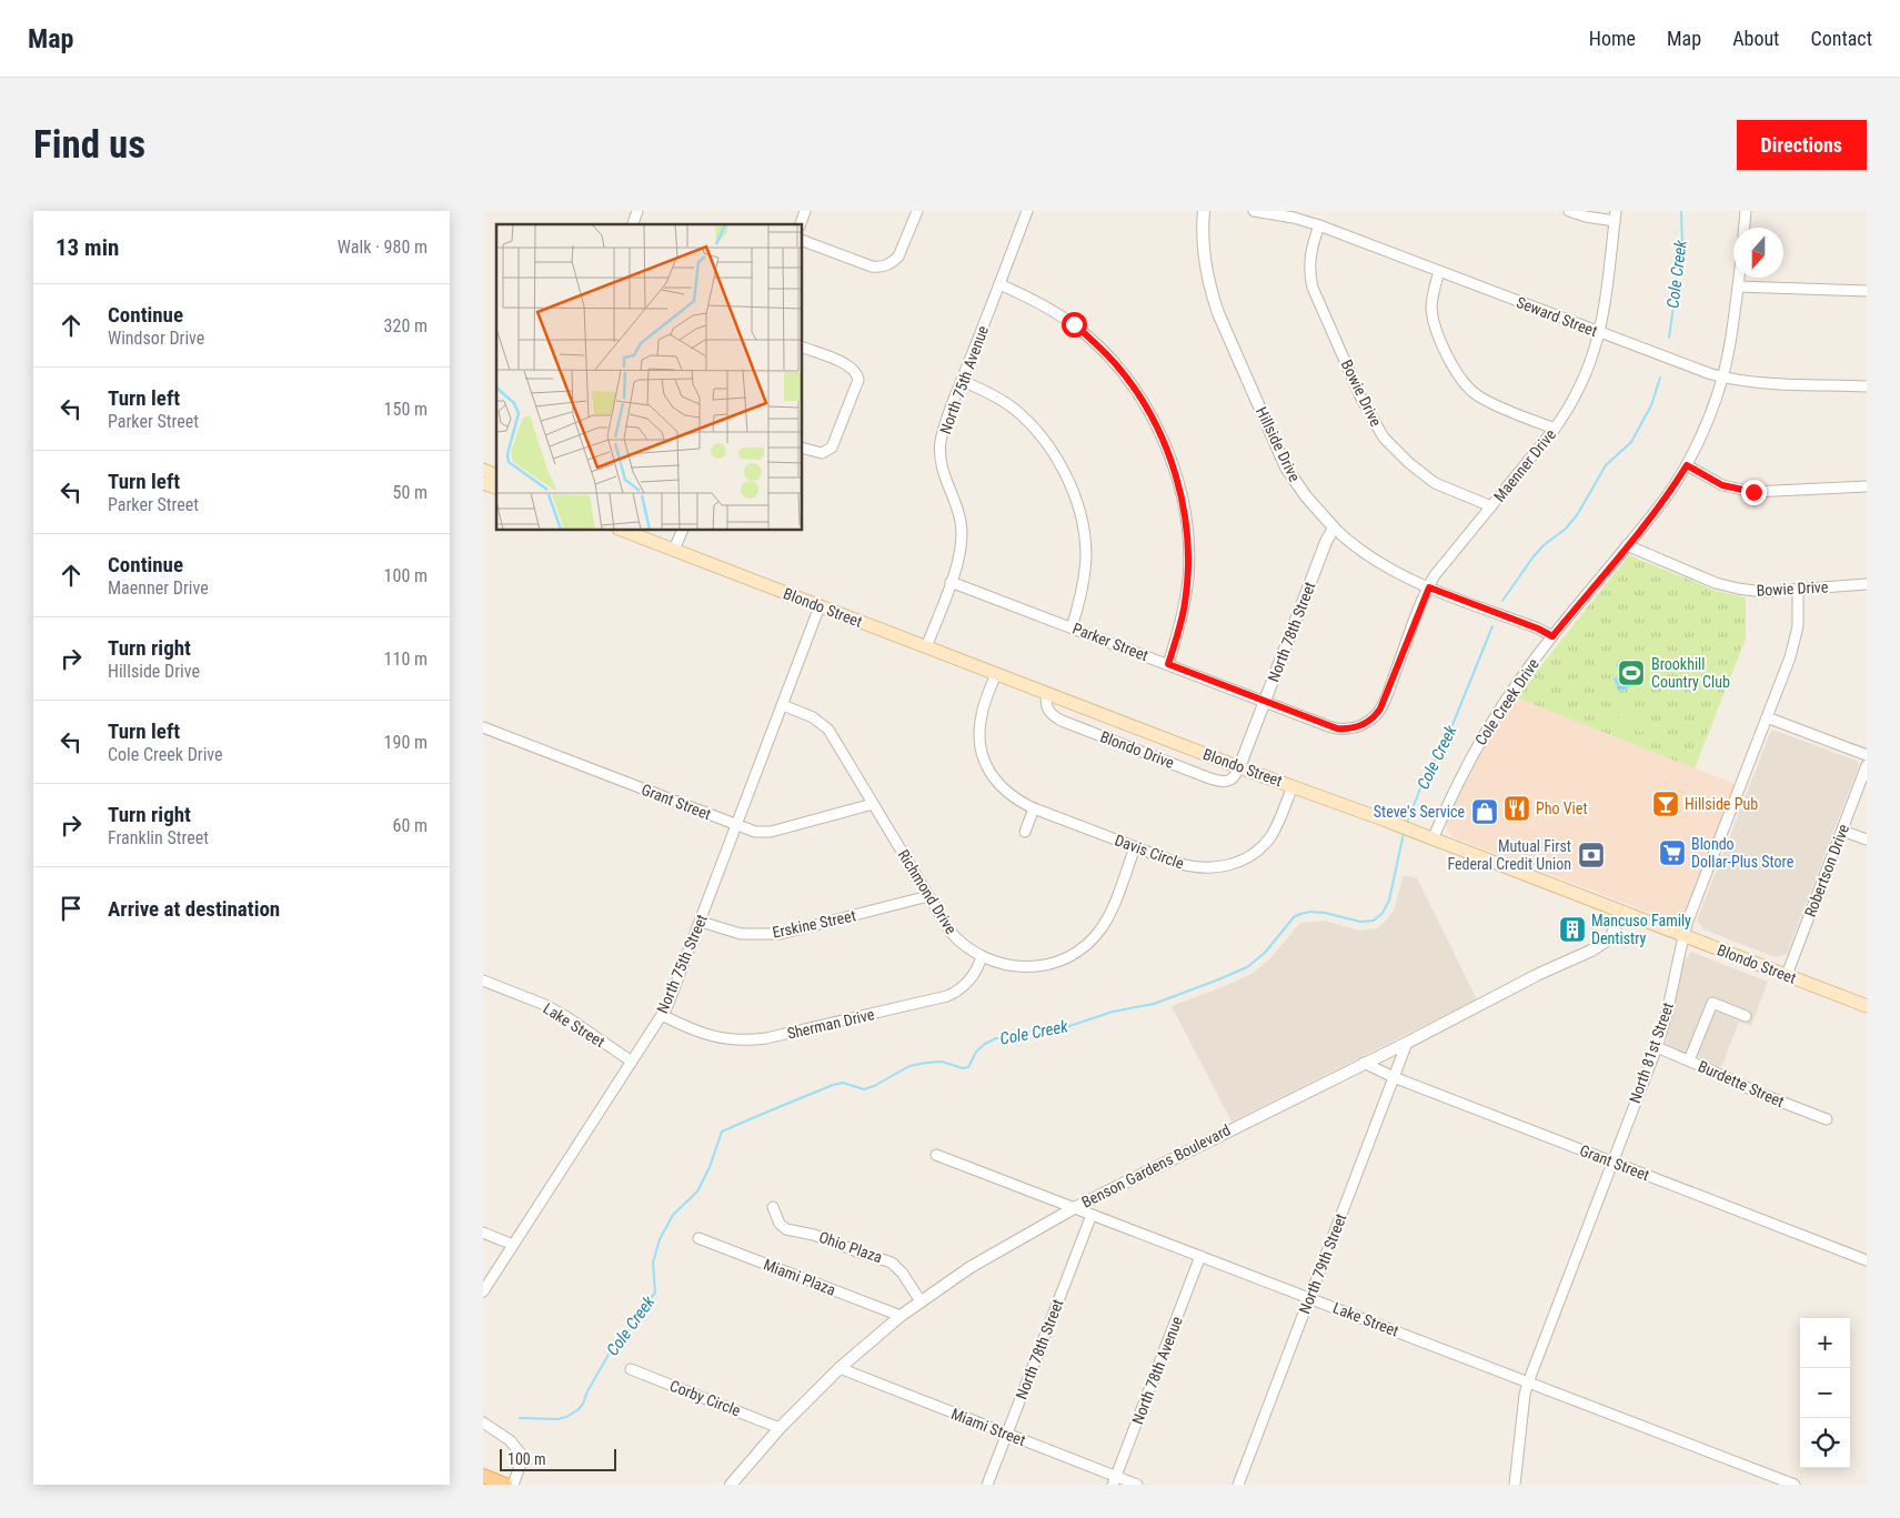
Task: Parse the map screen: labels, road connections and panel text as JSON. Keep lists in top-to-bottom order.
{
  "streets": {
    "main road": ["Blondo Street"],
    "street": [
      "Seward Street",
      "North 75th Avenue",
      "Bowie Drive",
      "Hillside Drive",
      "Maenner Drive",
      "North 78th Street",
      "Parker Street",
      "Cole Creek Drive",
      "Blondo Drive",
      "Grant Street",
      "Davis Circle",
      "Robertson Drive",
      "Richmond Drive",
      "Erskine Street",
      "North 75th Street",
      "Sherman Drive",
      "Lake Street",
      "North 81st Street",
      "Burdette Street",
      "Benson Gardens Boulevard",
      "Ohio Plaza",
      "North 79th Street",
      "Miami Plaza",
      "North 78th Avenue",
      "Corby Circle",
      "Miami Street"
    ]
  },
  "crossings": [
    ["Seward Street", "Bowie Drive"],
    ["Seward Street", "Maenner Drive"],
    ["Seward Street", "Cole Creek Drive"],
    ["North 75th Avenue", "Blondo Street"],
    ["North 75th Avenue", "Parker Street"],
    ["Bowie Drive", "Maenner Drive"],
    ["Bowie Drive", "Cole Creek Drive"],
    ["Bowie Drive", "North 81st Street"],
    ["Hillside Drive", "Maenner Drive"],
    ["Hillside Drive", "North 78th Street"],
    ["Hillside Drive", "Cole Creek Drive"],
    ["Maenner Drive", "Parker Street"],
    ["Blondo Street", "North 78th Street"],
    ["Blondo Street", "Cole Creek Drive"],
    ["Blondo Street", "Blondo Drive"],
    ["Blondo Street", "Davis Circle"],
    ["Blondo Street", "Robertson Drive"],
    ["Blondo Street", "North 75th Street"],
    ["Blondo Street", "North 81st Street"],
    ["Blondo Street", "Benson Gardens Boulevard"],
    ["North 78th Street", "Parker Street"],
    ["North 78th Street", "Blondo Drive"],
    ["North 78th Street", "Lake Street"],
    ["North 78th Street", "Miami Street"],
    ["Grant Street", "Richmond Drive"],
    ["Grant Street", "North 75th Street"],
    ["Grant Street", "North 81st Street"],
    ["Grant Street", "Benson Gardens Boulevard"],
    ["Grant Street", "North 79th Street"],
    ["Davis Circle", "Richmond Drive"],
    ["Richmond Drive", "Erskine Street"],
    ["Richmond Drive", "North 75th Street"],
    ["Richmond Drive", "Sherman Drive"],
    ["Erskine Street", "North 75th Street"],
    ["North 75th Street", "Sherman Drive"],
    ["North 75th Street", "Lake Street"],
    ["Lake Street", "North 81st Street"],
    ["Lake Street", "Benson Gardens Boulevard"],
    ["Lake Street", "North 79th Street"],
    ["Lake Street", "North 78th Avenue"],
    ["North 81st Street", "Burdette Street"],
    ["Benson Gardens Boulevard", "Ohio Plaza"],
    ["Benson Gardens Boulevard", "North 79th Street"],
    ["Benson Gardens Boulevard", "Miami Plaza"],
    ["Benson Gardens Boulevard", "Corby Circle"],
    ["Benson Gardens Boulevard", "Miami Street"],
    ["North 78th Avenue", "Miami Street"]
  ],
  "water": ["Cole Creek"],
  "places": {
    "sports": ["Brookhill Country Club"],
    "bar": ["Hillside Pub"],
    "restaurant": ["Pho Viet"],
    "shop": ["Steve's Service"],
    "supermarket": ["Blondo Dollar-Plus Store"],
    "bank": ["Mutual First Federal Credit Union"],
    "building": ["Mancuso Family Dentistry"]
  },
  "scale_bar": "100 m",
  "north": "bottom",
  "page": {
    "header": "Map",
    "nav": [
      "Home",
      "Map",
      "About",
      "Contact"
    ],
    "buttons": "Directions",
    "title": "Find us",
    "heading": ["13 min", "Walk · 980 m"],
    "list": [
      ["Continue", "Windsor Drive", "320 m"],
      ["Turn left", "Parker Street", "150 m"],
      ["Turn left", "Parker Street", "50 m"],
      ["Continue", "Maenner Drive", "100 m"],
      ["Turn right", "Hillside Drive", "110 m"],
      ["Turn left", "Cole Creek Drive", "190 m"],
      ["Turn right", "Franklin Street", "60 m"],
      "Arrive at destination"
    ],
    "map_buttons": ["+", "−"],
    "scale": "100 m"
  }
}
